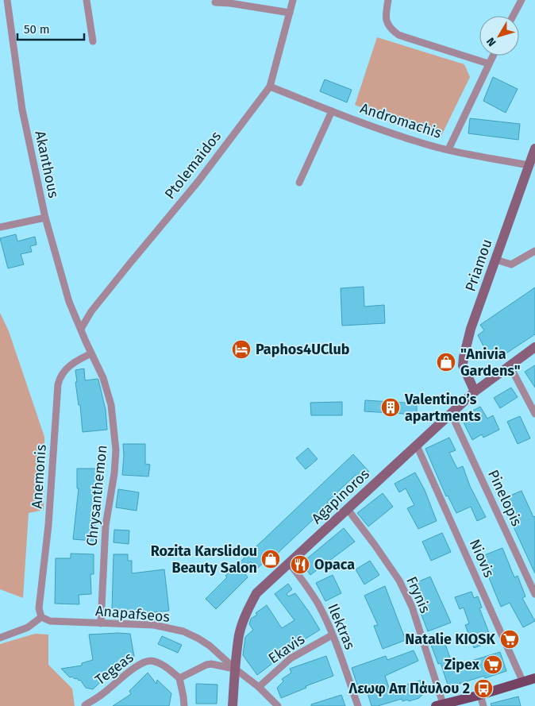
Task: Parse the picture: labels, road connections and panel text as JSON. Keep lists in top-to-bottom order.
{
  "streets": {
    "main road": ["Priamou", "Agapinoros"],
    "street": [
      "Andromachis",
      "Akanthous",
      "Ptolemaidos",
      "Anemonis",
      "Chrysanthemon",
      "Pinelopis",
      "Niovis",
      "Frynis",
      "Anapafseos",
      "Ilektras",
      "Ekavis",
      "Tegeas"
    ]
  },
  "crossings": [
    ["Andromachis", "Ptolemaidos"],
    ["Andromachis", "Priamou"],
    ["Akanthous", "Ptolemaidos"],
    ["Akanthous", "Chrysanthemon"],
    ["Ptolemaidos", "Chrysanthemon"],
    ["Priamou", "Agapinoros"],
    ["Anemonis", "Chrysanthemon"],
    ["Anemonis", "Anapafseos"],
    ["Chrysanthemon", "Anapafseos"],
    ["Agapinoros", "Pinelopis"],
    ["Agapinoros", "Niovis"],
    ["Agapinoros", "Frynis"],
    ["Agapinoros", "Anapafseos"],
    ["Agapinoros", "Ilektras"],
    ["Anapafseos", "Ekavis"],
    ["Ilektras", "Ekavis"]
  ],
  "places": {
    "hotel": ["Paphos4UClub"],
    "shop": ["\"Anivia Gardens\"", "Rozita Karslidou Beauty Salon"],
    "building": ["Valentino’s apartments"],
    "restaurant": ["Opaca"],
    "supermarket": ["Natalie KIOSK", "Zipex"],
    "bus stop": ["Λεωφ Απ Πάυλου 2"]
  },
  "scale_bar": "50 m",
  "north": "bottom left"
}
